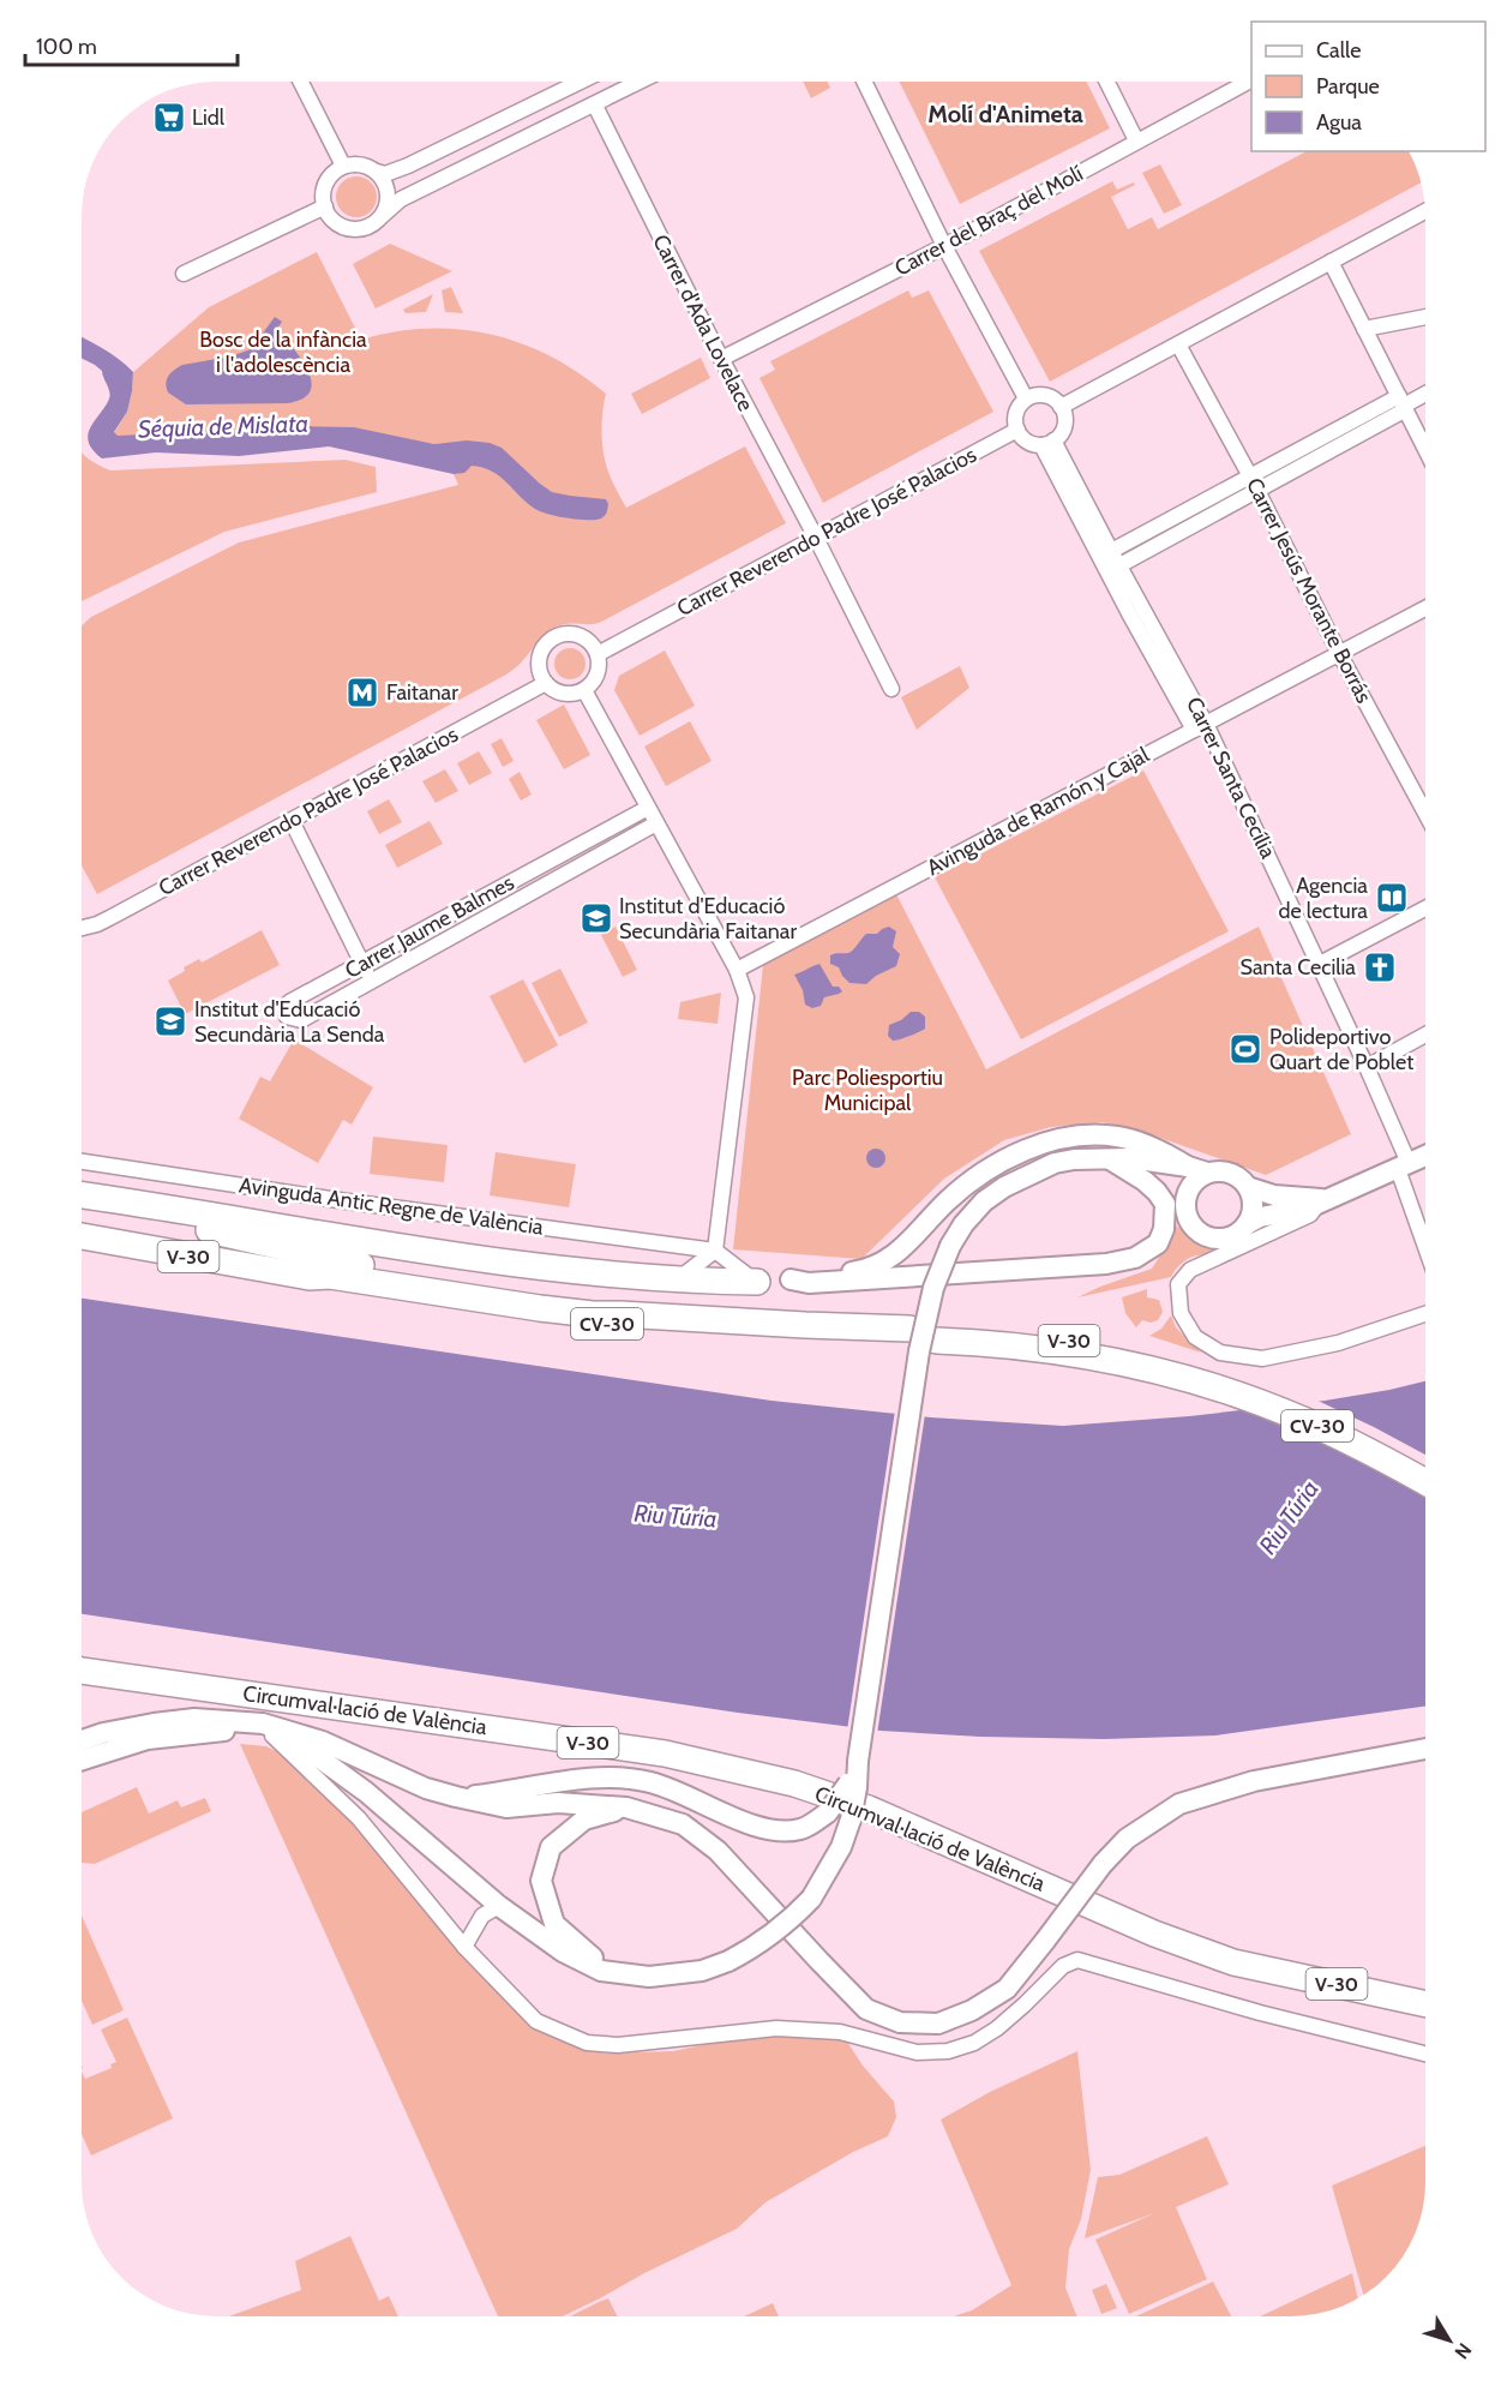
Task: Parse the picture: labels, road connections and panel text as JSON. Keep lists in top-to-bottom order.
{
  "streets": {
    "highway": ["V-30", "CV-30", "Circumval·lació de València"],
    "street": [
      "Carrer del Braç del Molí",
      "Carrer d'Ada Lovelace",
      "Carrer Reverendo Padre José Palacios",
      "Carrer Jesús Morante Borrás",
      "Carrer Santa Cecília",
      "Avinguda de Ramón y Cajal",
      "Carrer Jaume Balmes",
      "Avinguda Antic Regne de València"
    ]
  },
  "crossings": [
    ["Carrer del Braç del Molí", "Carrer d'Ada Lovelace"],
    ["Carrer d'Ada Lovelace", "Carrer Reverendo Padre José Palacios"],
    ["Carrer Reverendo Padre José Palacios", "Carrer Santa Cecília"],
    ["Carrer Jesús Morante Borrás", "Avinguda de Ramón y Cajal"],
    ["Carrer Santa Cecília", "Avinguda de Ramón y Cajal"],
    ["V-30", "CV-30"]
  ],
  "districts": ["Molí d'Animeta"],
  "water": ["Séquia de Mislata", "Riu Túria"],
  "parks": ["Bosc de la infància i l'adolescència", "Parc Poliesportiu Municipal"],
  "places": {
    "supermarket": ["Lidl"],
    "metro station": ["Faitanar"],
    "library": ["Agencia de lectura"],
    "school or university": ["Institut d'Educació Secundària Faitanar", "Institut d'Educació Secundària La Senda"],
    "church": ["Santa Cecilia"],
    "sports": ["Polideportivo Quart de Poblet"]
  },
  "legend": ["Calle", "Parque", "Agua"],
  "scale_bar": "100 m",
  "north": "bottom right"
}
